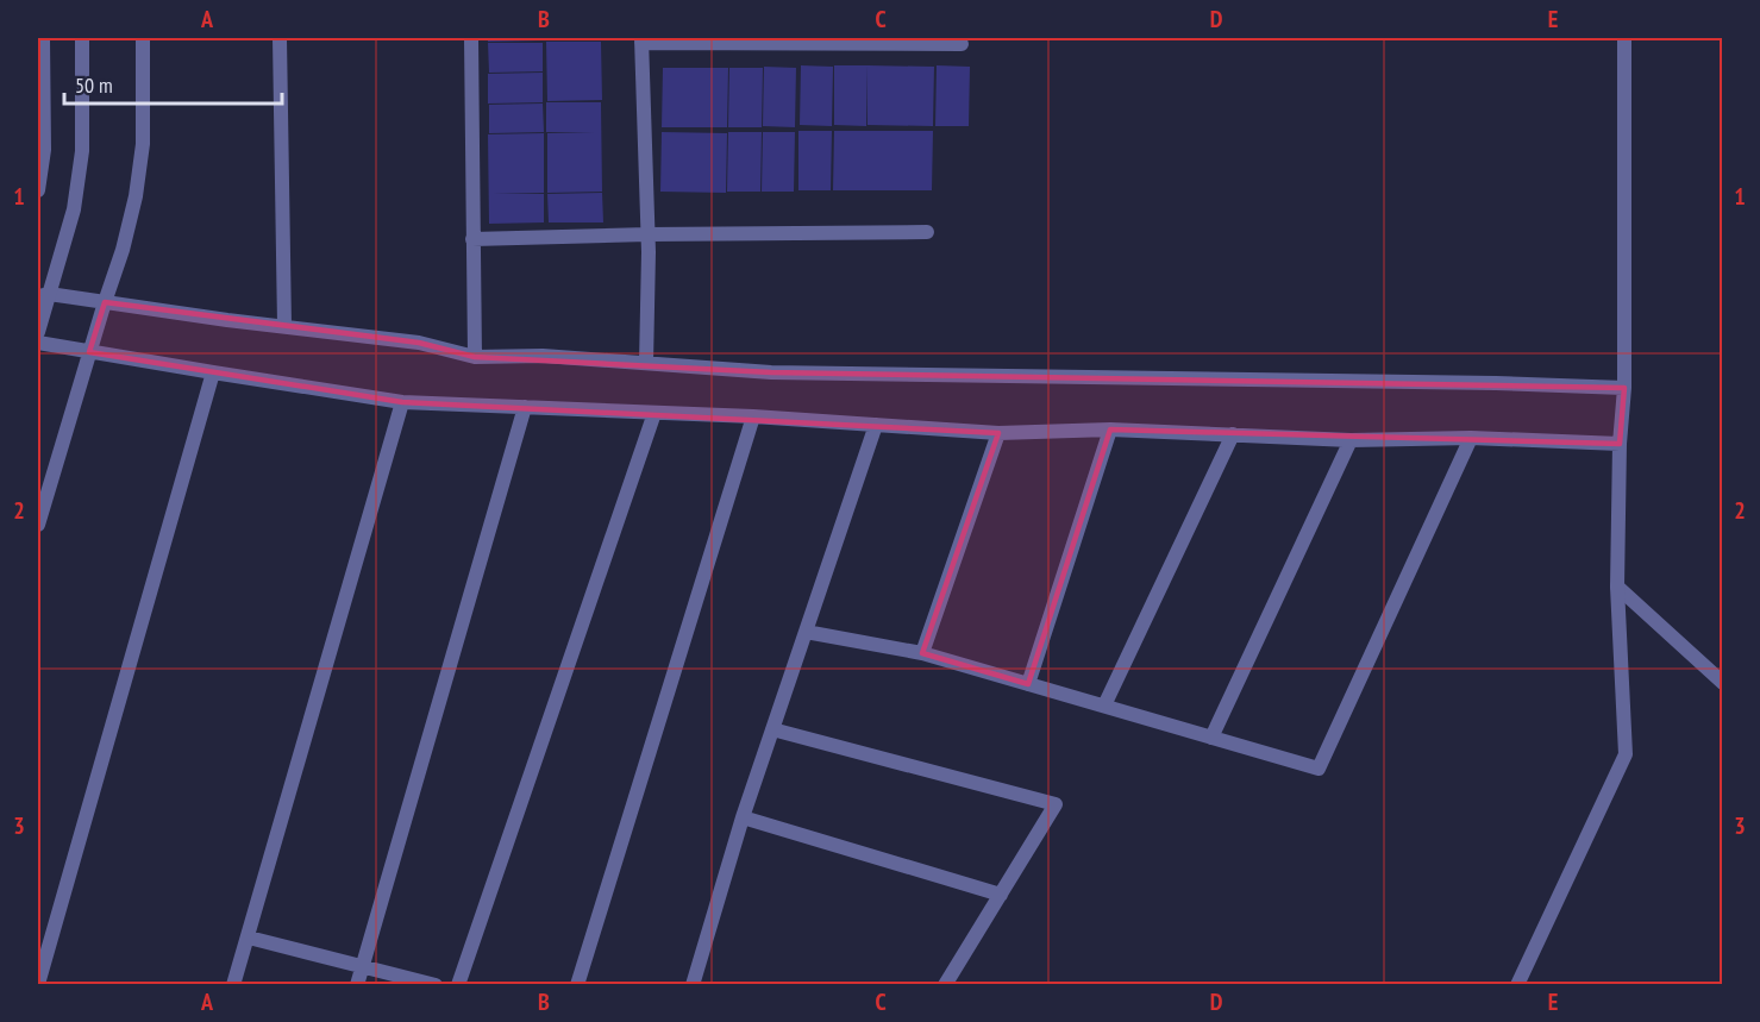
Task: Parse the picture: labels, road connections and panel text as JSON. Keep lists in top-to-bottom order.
{
  "scale_bar": "50 m",
  "grid": {
    "columns": [
      "A",
      "B",
      "C",
      "D",
      "E"
    ],
    "rows": ["1", "2", "3"]
  }
}
